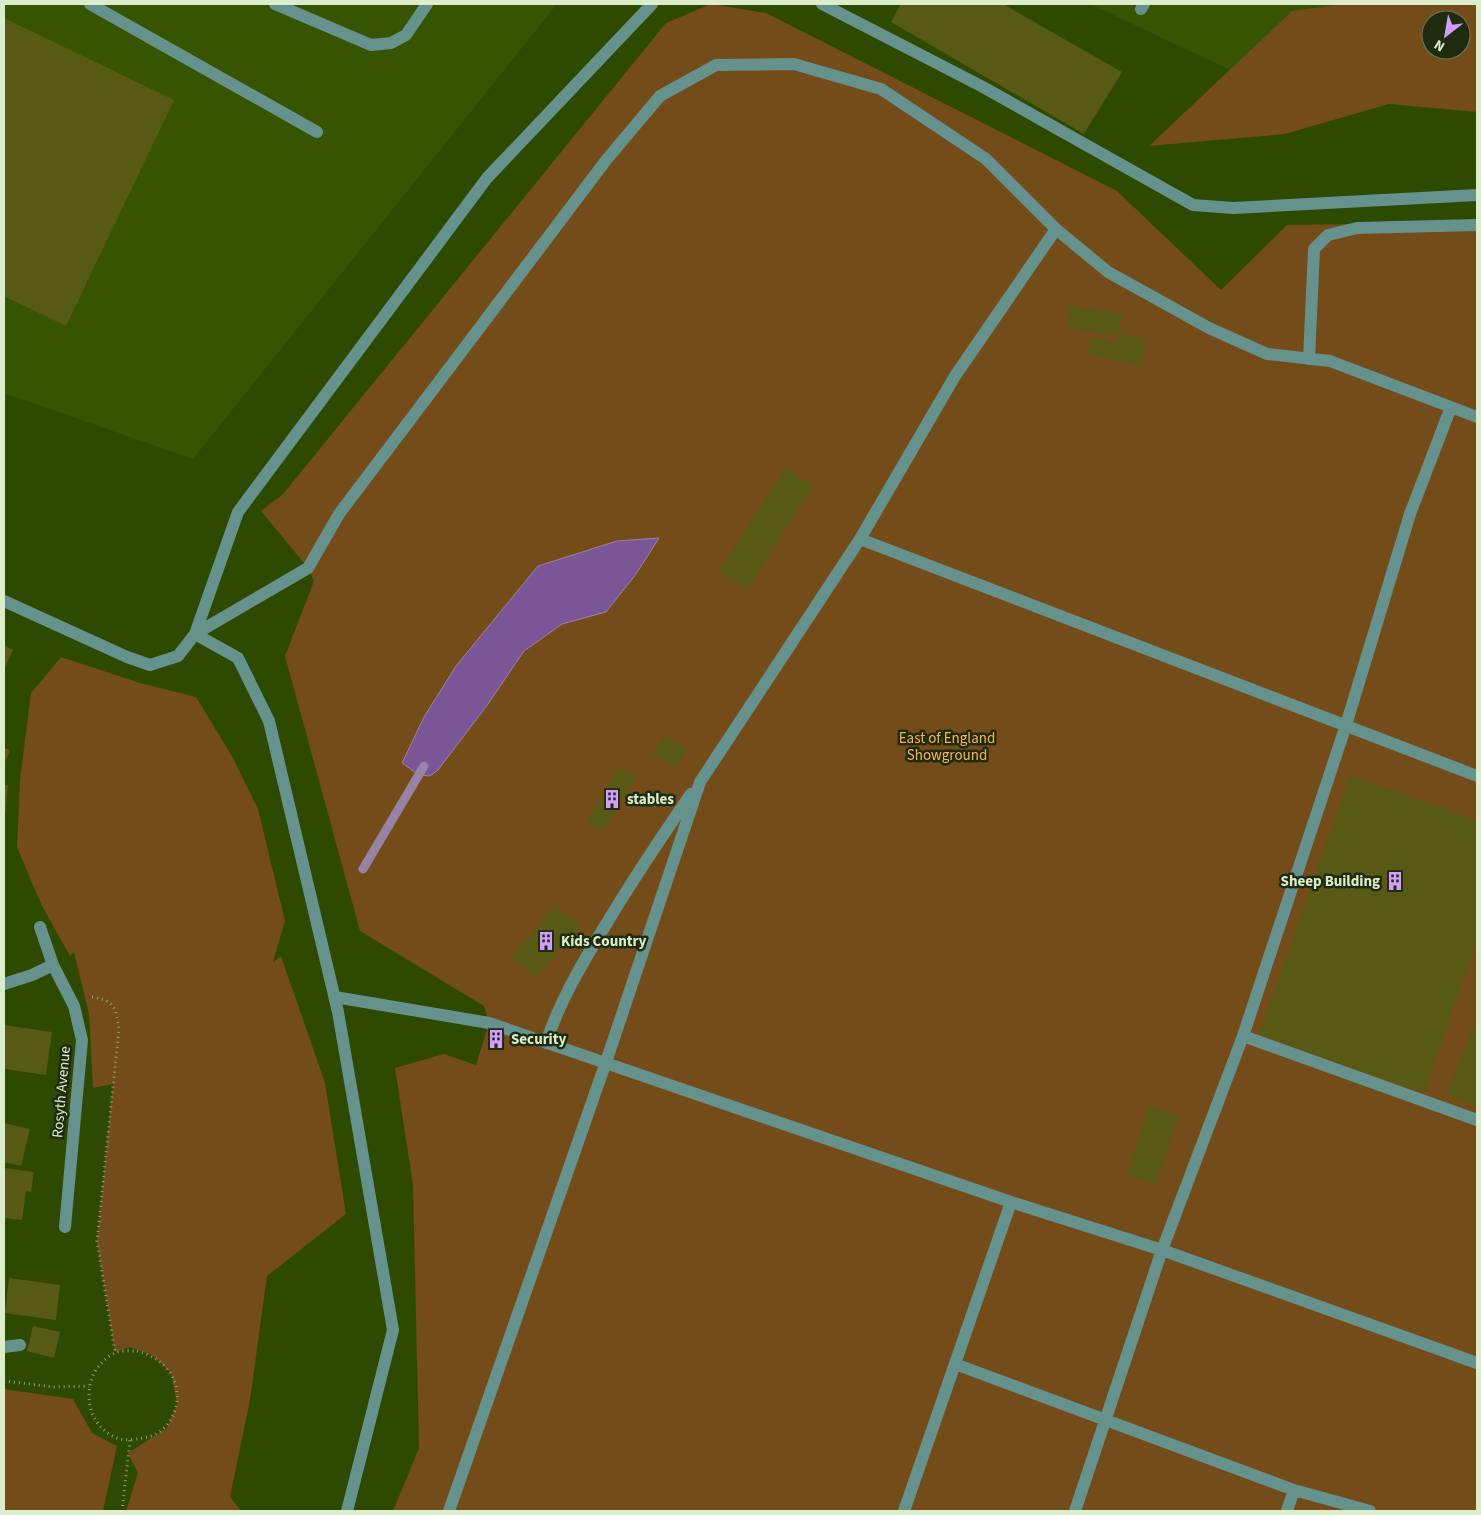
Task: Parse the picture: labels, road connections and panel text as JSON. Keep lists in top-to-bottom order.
{
  "streets": {
    "street": ["Rosyth Avenue"]
  },
  "parks": ["East of England Showground"],
  "places": {
    "building": [
      "stables",
      "Sheep Building",
      "Kids Country",
      "Security"
    ]
  },
  "north": "bottom left"
}
